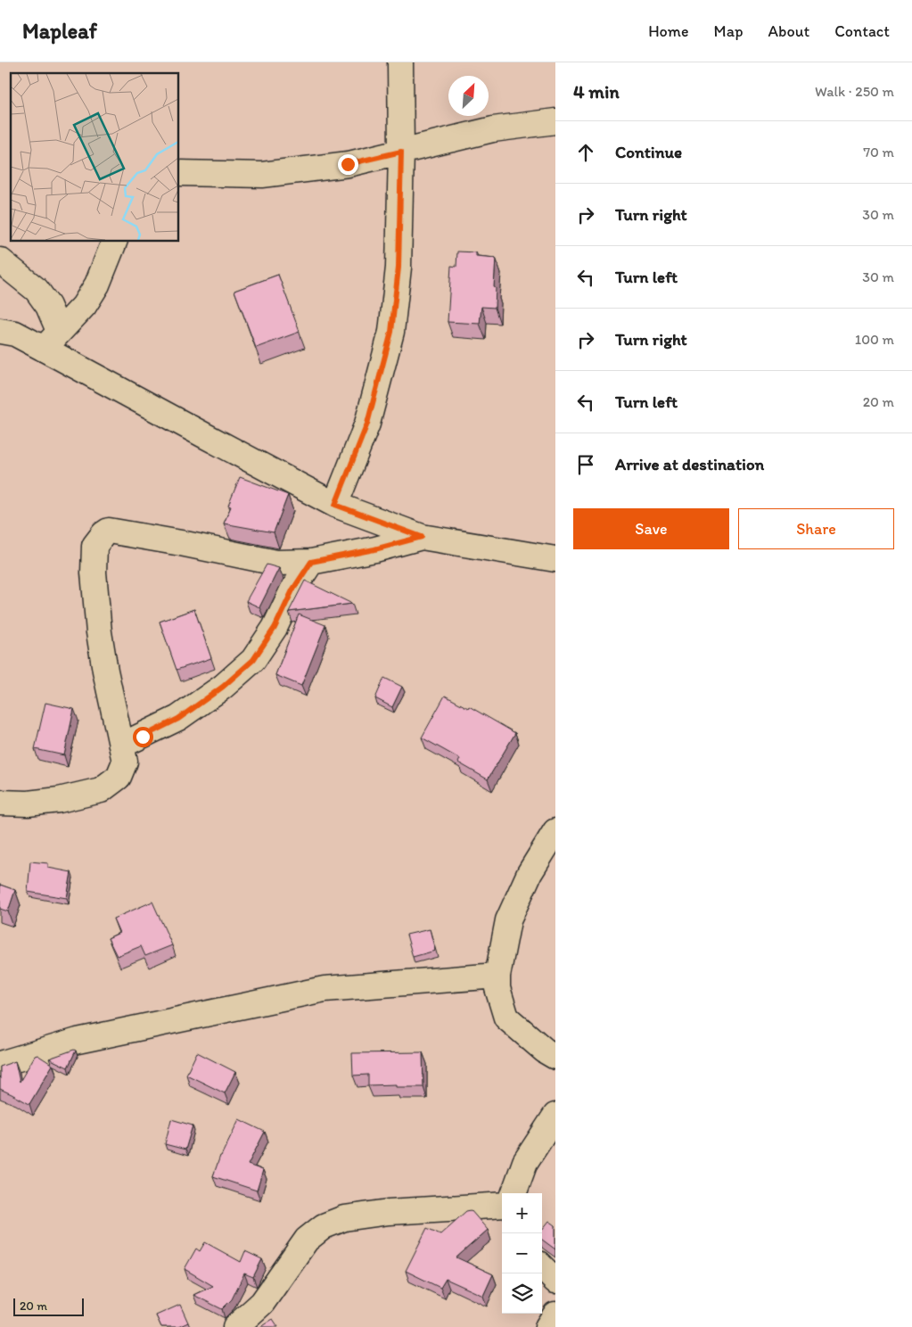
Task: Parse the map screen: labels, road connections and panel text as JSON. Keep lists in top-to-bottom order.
{
  "scale_bar": "20 m",
  "north": "top right",
  "page": {
    "header": "Mapleaf",
    "nav": [
      "Home",
      "Map",
      "About",
      "Contact"
    ],
    "heading": ["4 min", "Walk · 250 m"],
    "list": [
      ["Continue", "70 m"],
      ["Turn right", "30 m"],
      ["Turn left", "30 m"],
      ["Turn right", "100 m"],
      ["Turn left", "20 m"],
      "Arrive at destination"
    ],
    "buttons": ["Save", "Share"],
    "map_buttons": ["+", "−"],
    "scale": "20 m"
  }
}
